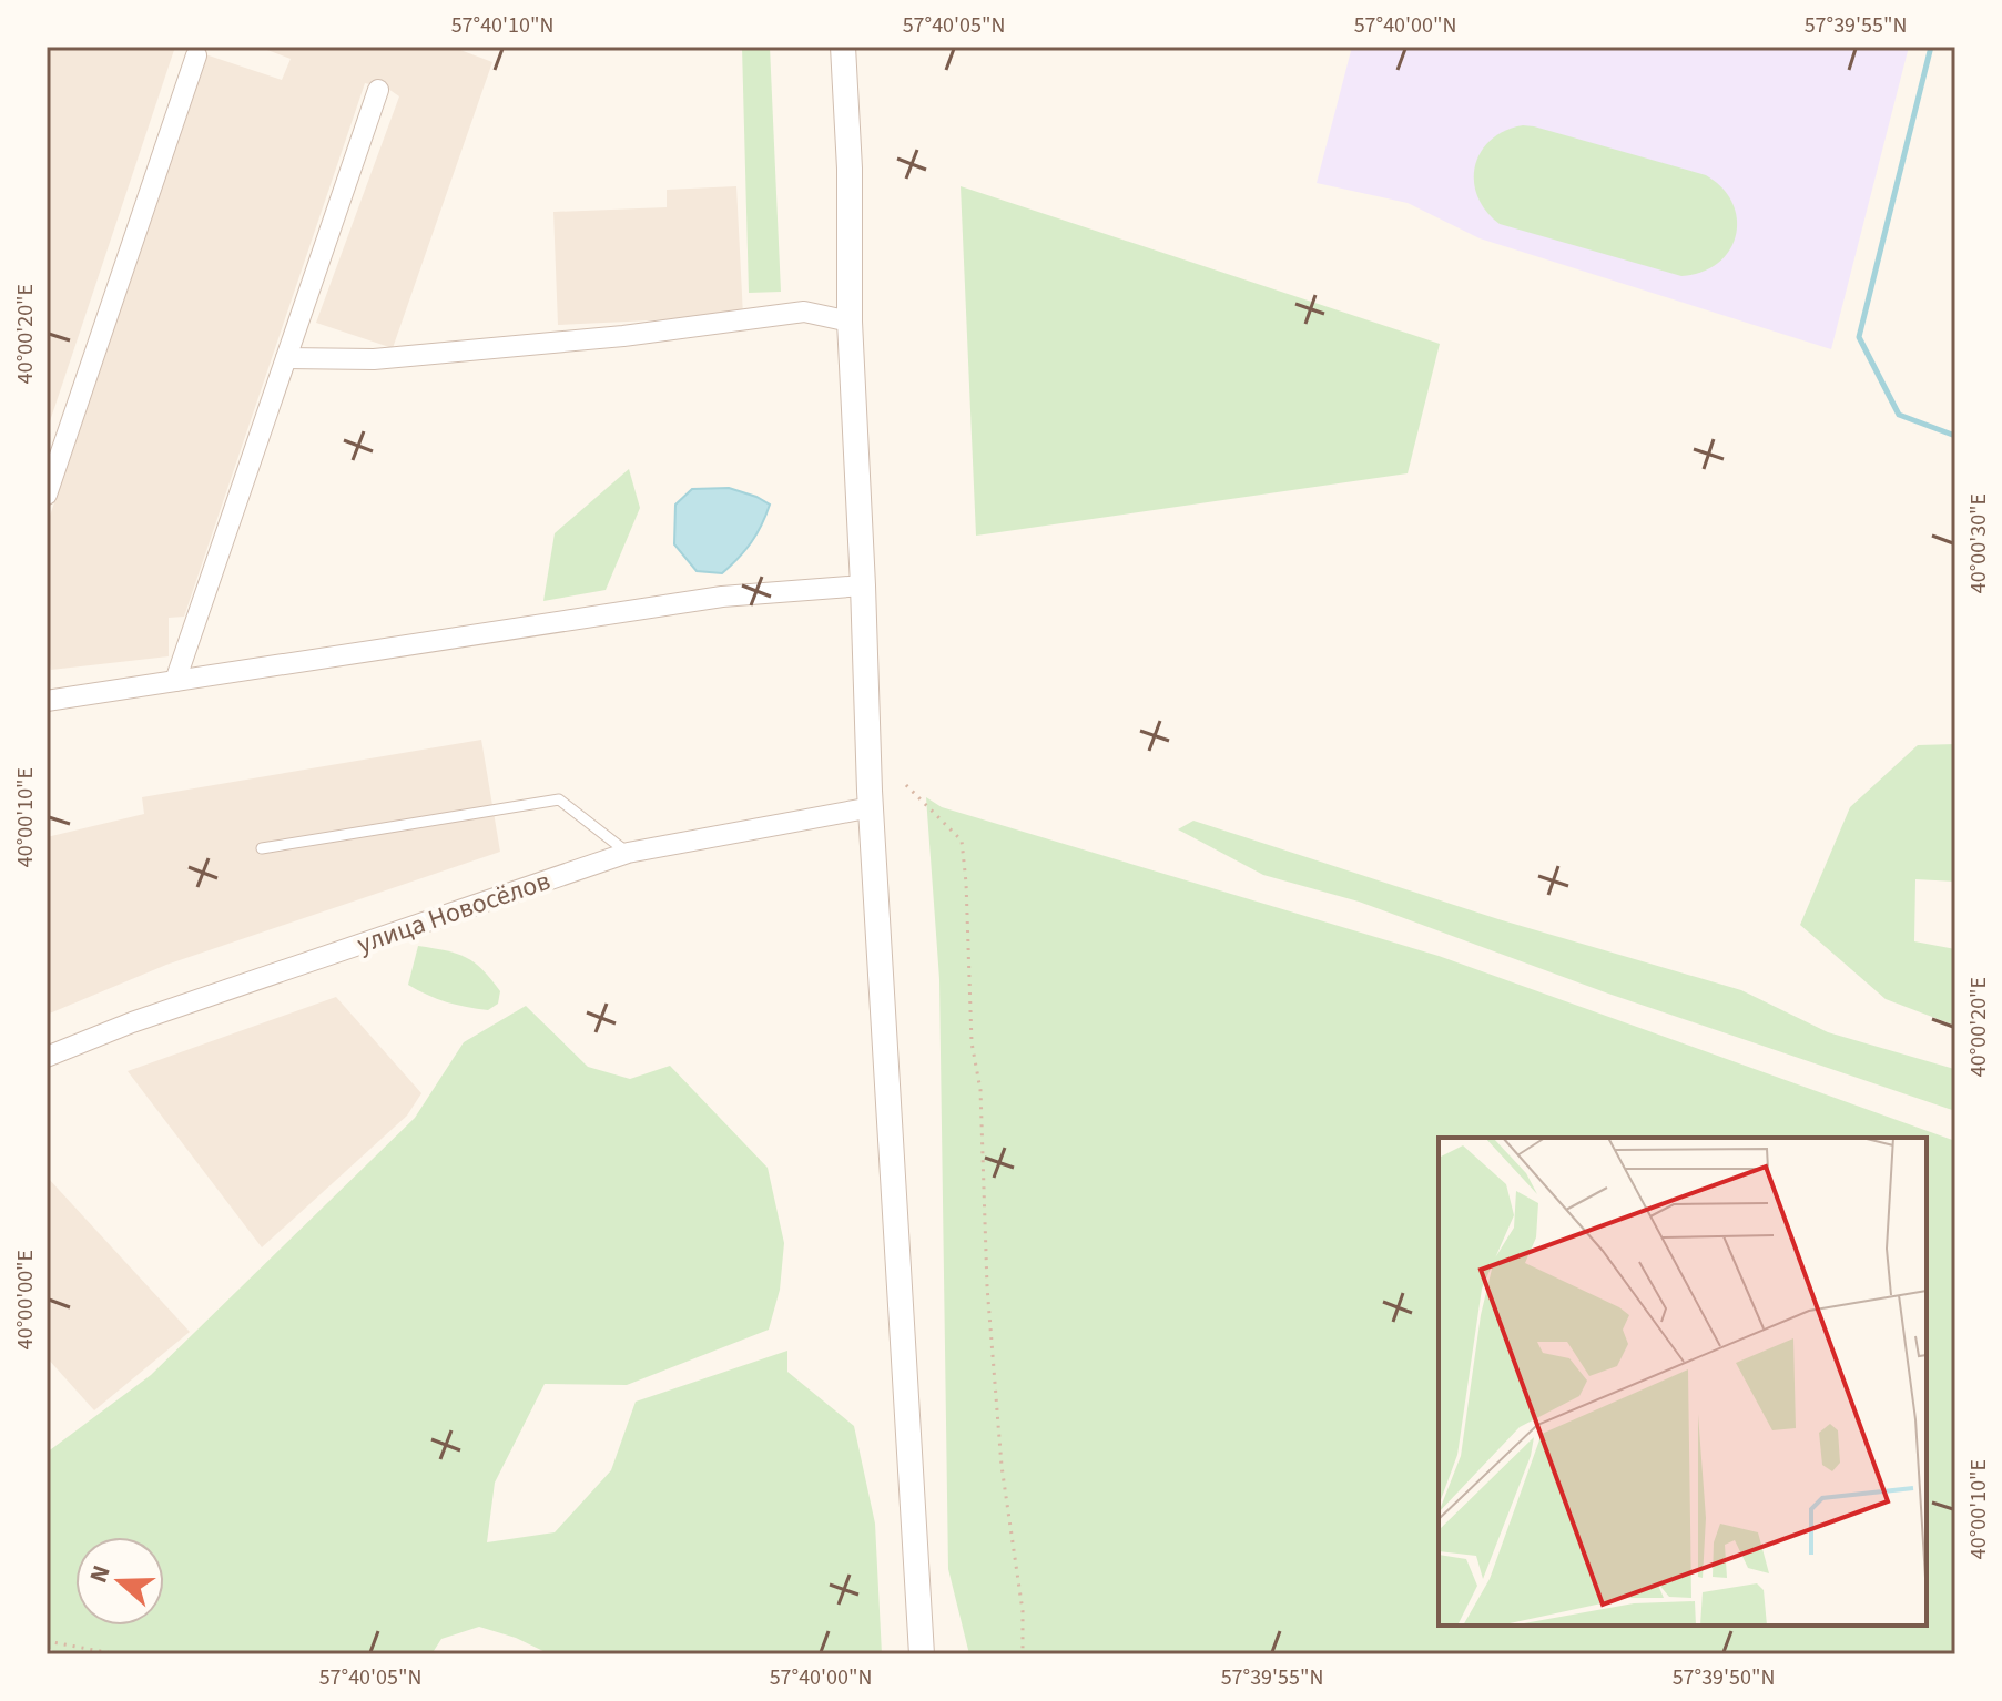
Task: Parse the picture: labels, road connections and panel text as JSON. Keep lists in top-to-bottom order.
{
  "streets": {
    "street": ["улица Новосёлов"]
  },
  "north": "left",
  "coordinates": [
    "57°40'10\"N",
    "57°40'05\"N",
    "57°40'00\"N",
    "57°39'55\"N",
    "40°00'20\"E",
    "40°00'30\"E",
    "40°00'10\"E",
    "40°00'00\"E",
    "57°39'50\"N"
  ]
}
